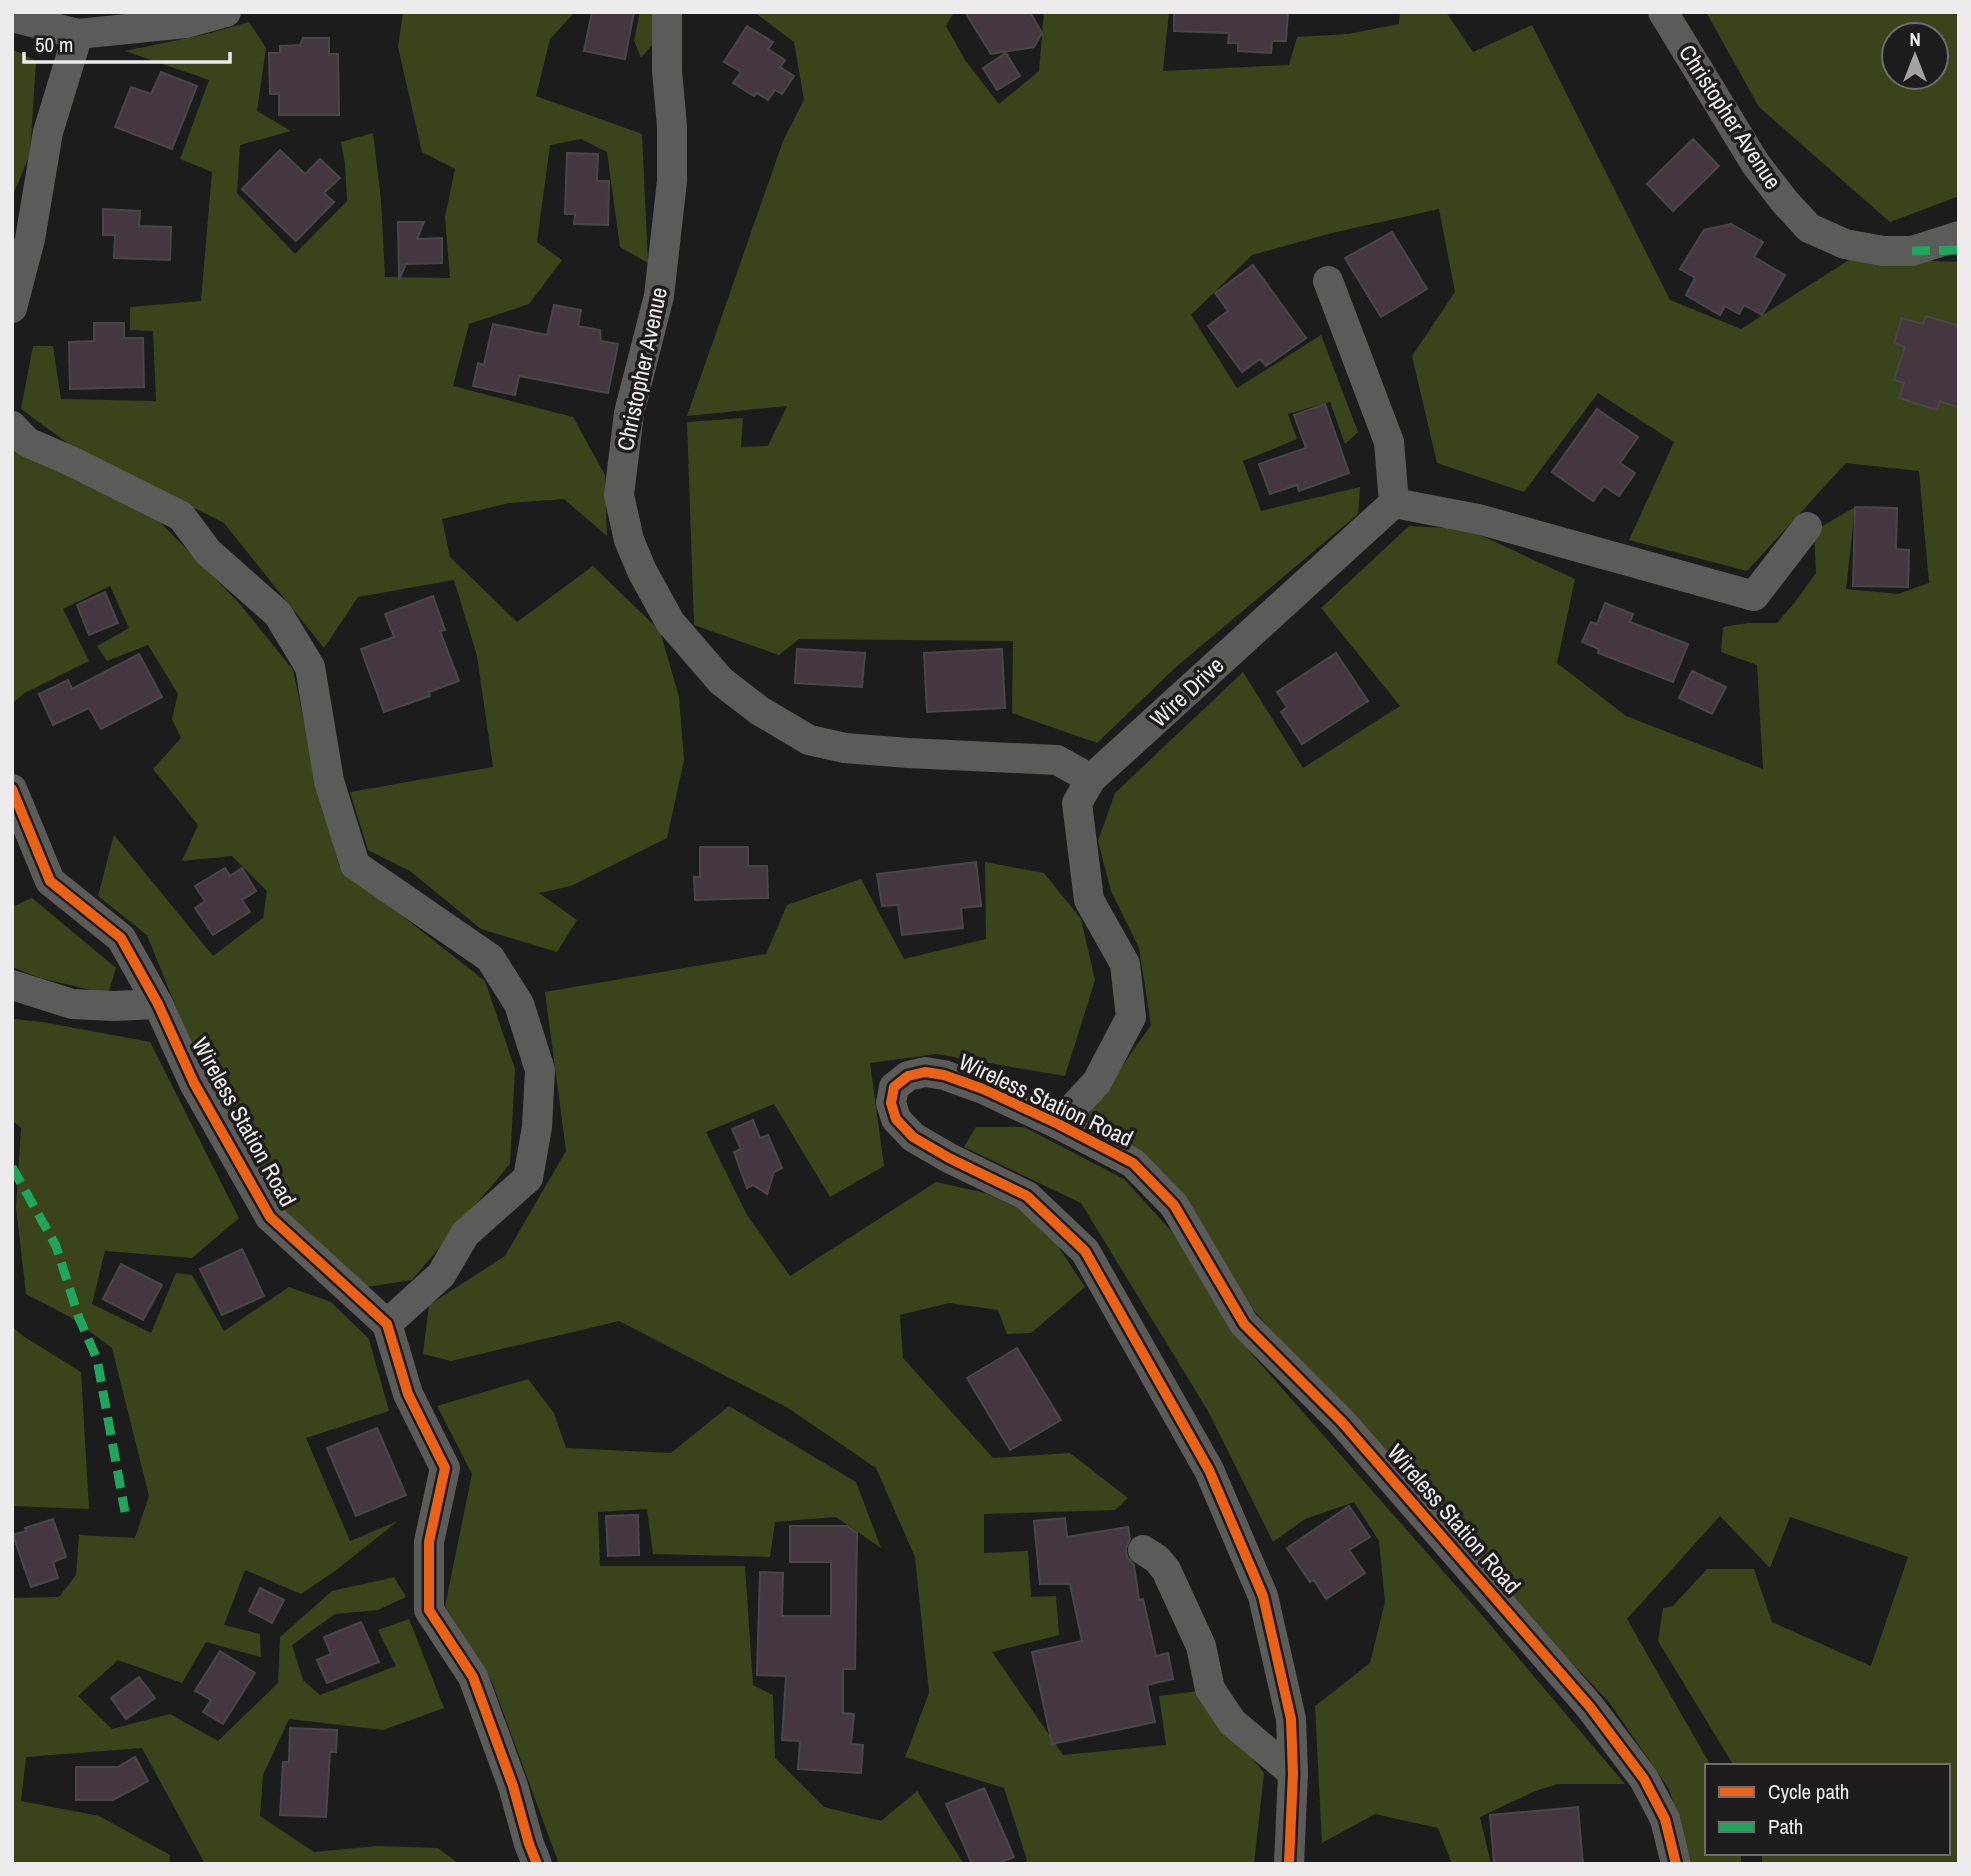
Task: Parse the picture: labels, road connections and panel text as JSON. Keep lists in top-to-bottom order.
{
  "streets": {
    "street": ["Christopher Avenue", "Wire Drive", "Wireless Station Road"]
  },
  "crossings": [
    ["Christopher Avenue", "Wire Drive"],
    ["Wire Drive", "Wireless Station Road"]
  ],
  "legend": ["Cycle path", "Path"],
  "scale_bar": "50 m",
  "north": "top"
}
